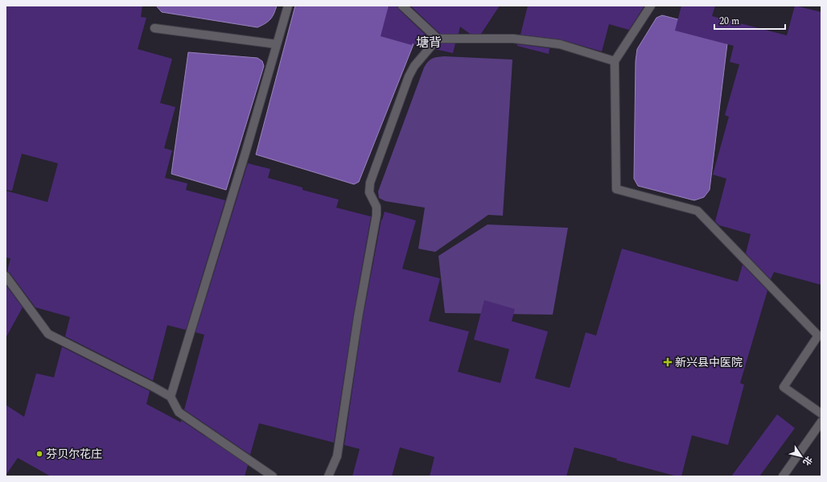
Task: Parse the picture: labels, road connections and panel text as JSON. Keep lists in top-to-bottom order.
{
  "districts": ["塘背"],
  "places": {
    "health": ["新兴县中医院"],
    "other": ["芬贝尔花庄"]
  },
  "scale_bar": "20 m",
  "north": "bottom right"
}
